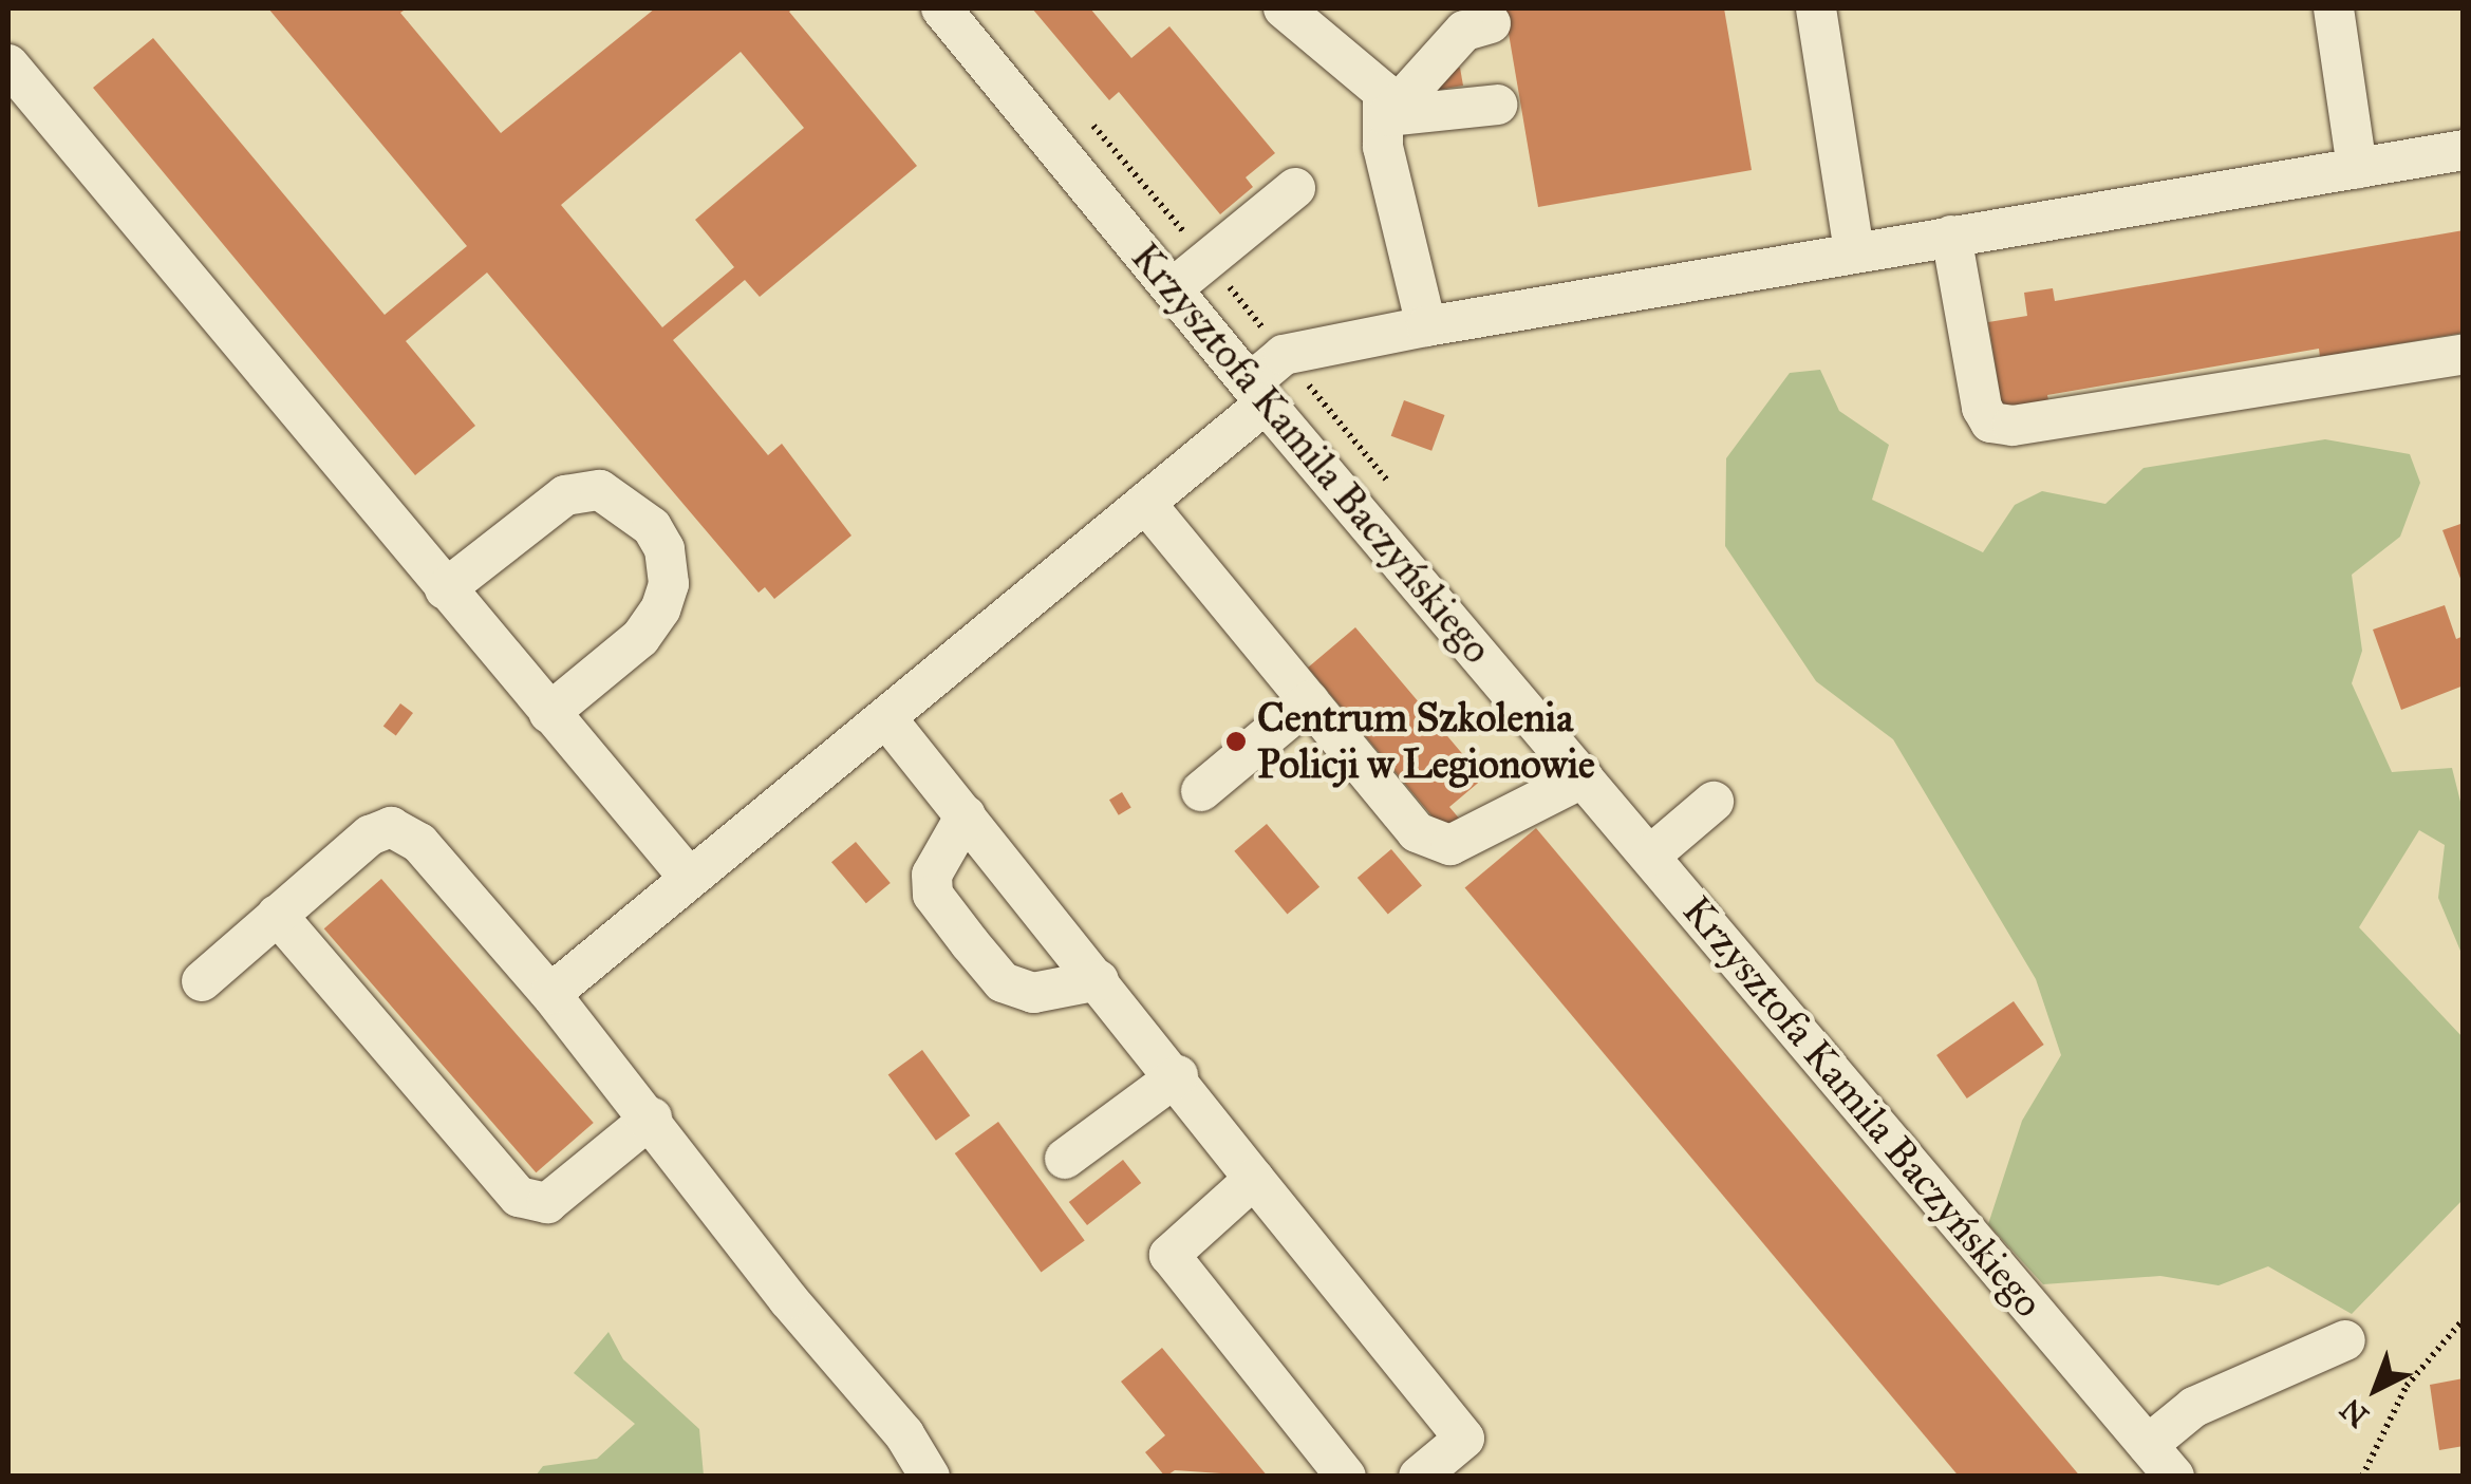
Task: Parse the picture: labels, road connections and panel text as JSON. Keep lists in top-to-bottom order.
{
  "streets": {
    "lane": ["Krzysztofa Kamila Baczyńskiego"]
  },
  "places": ["Centrum Szkolenia Policji w Legionowie"],
  "north": "bottom left"
}
